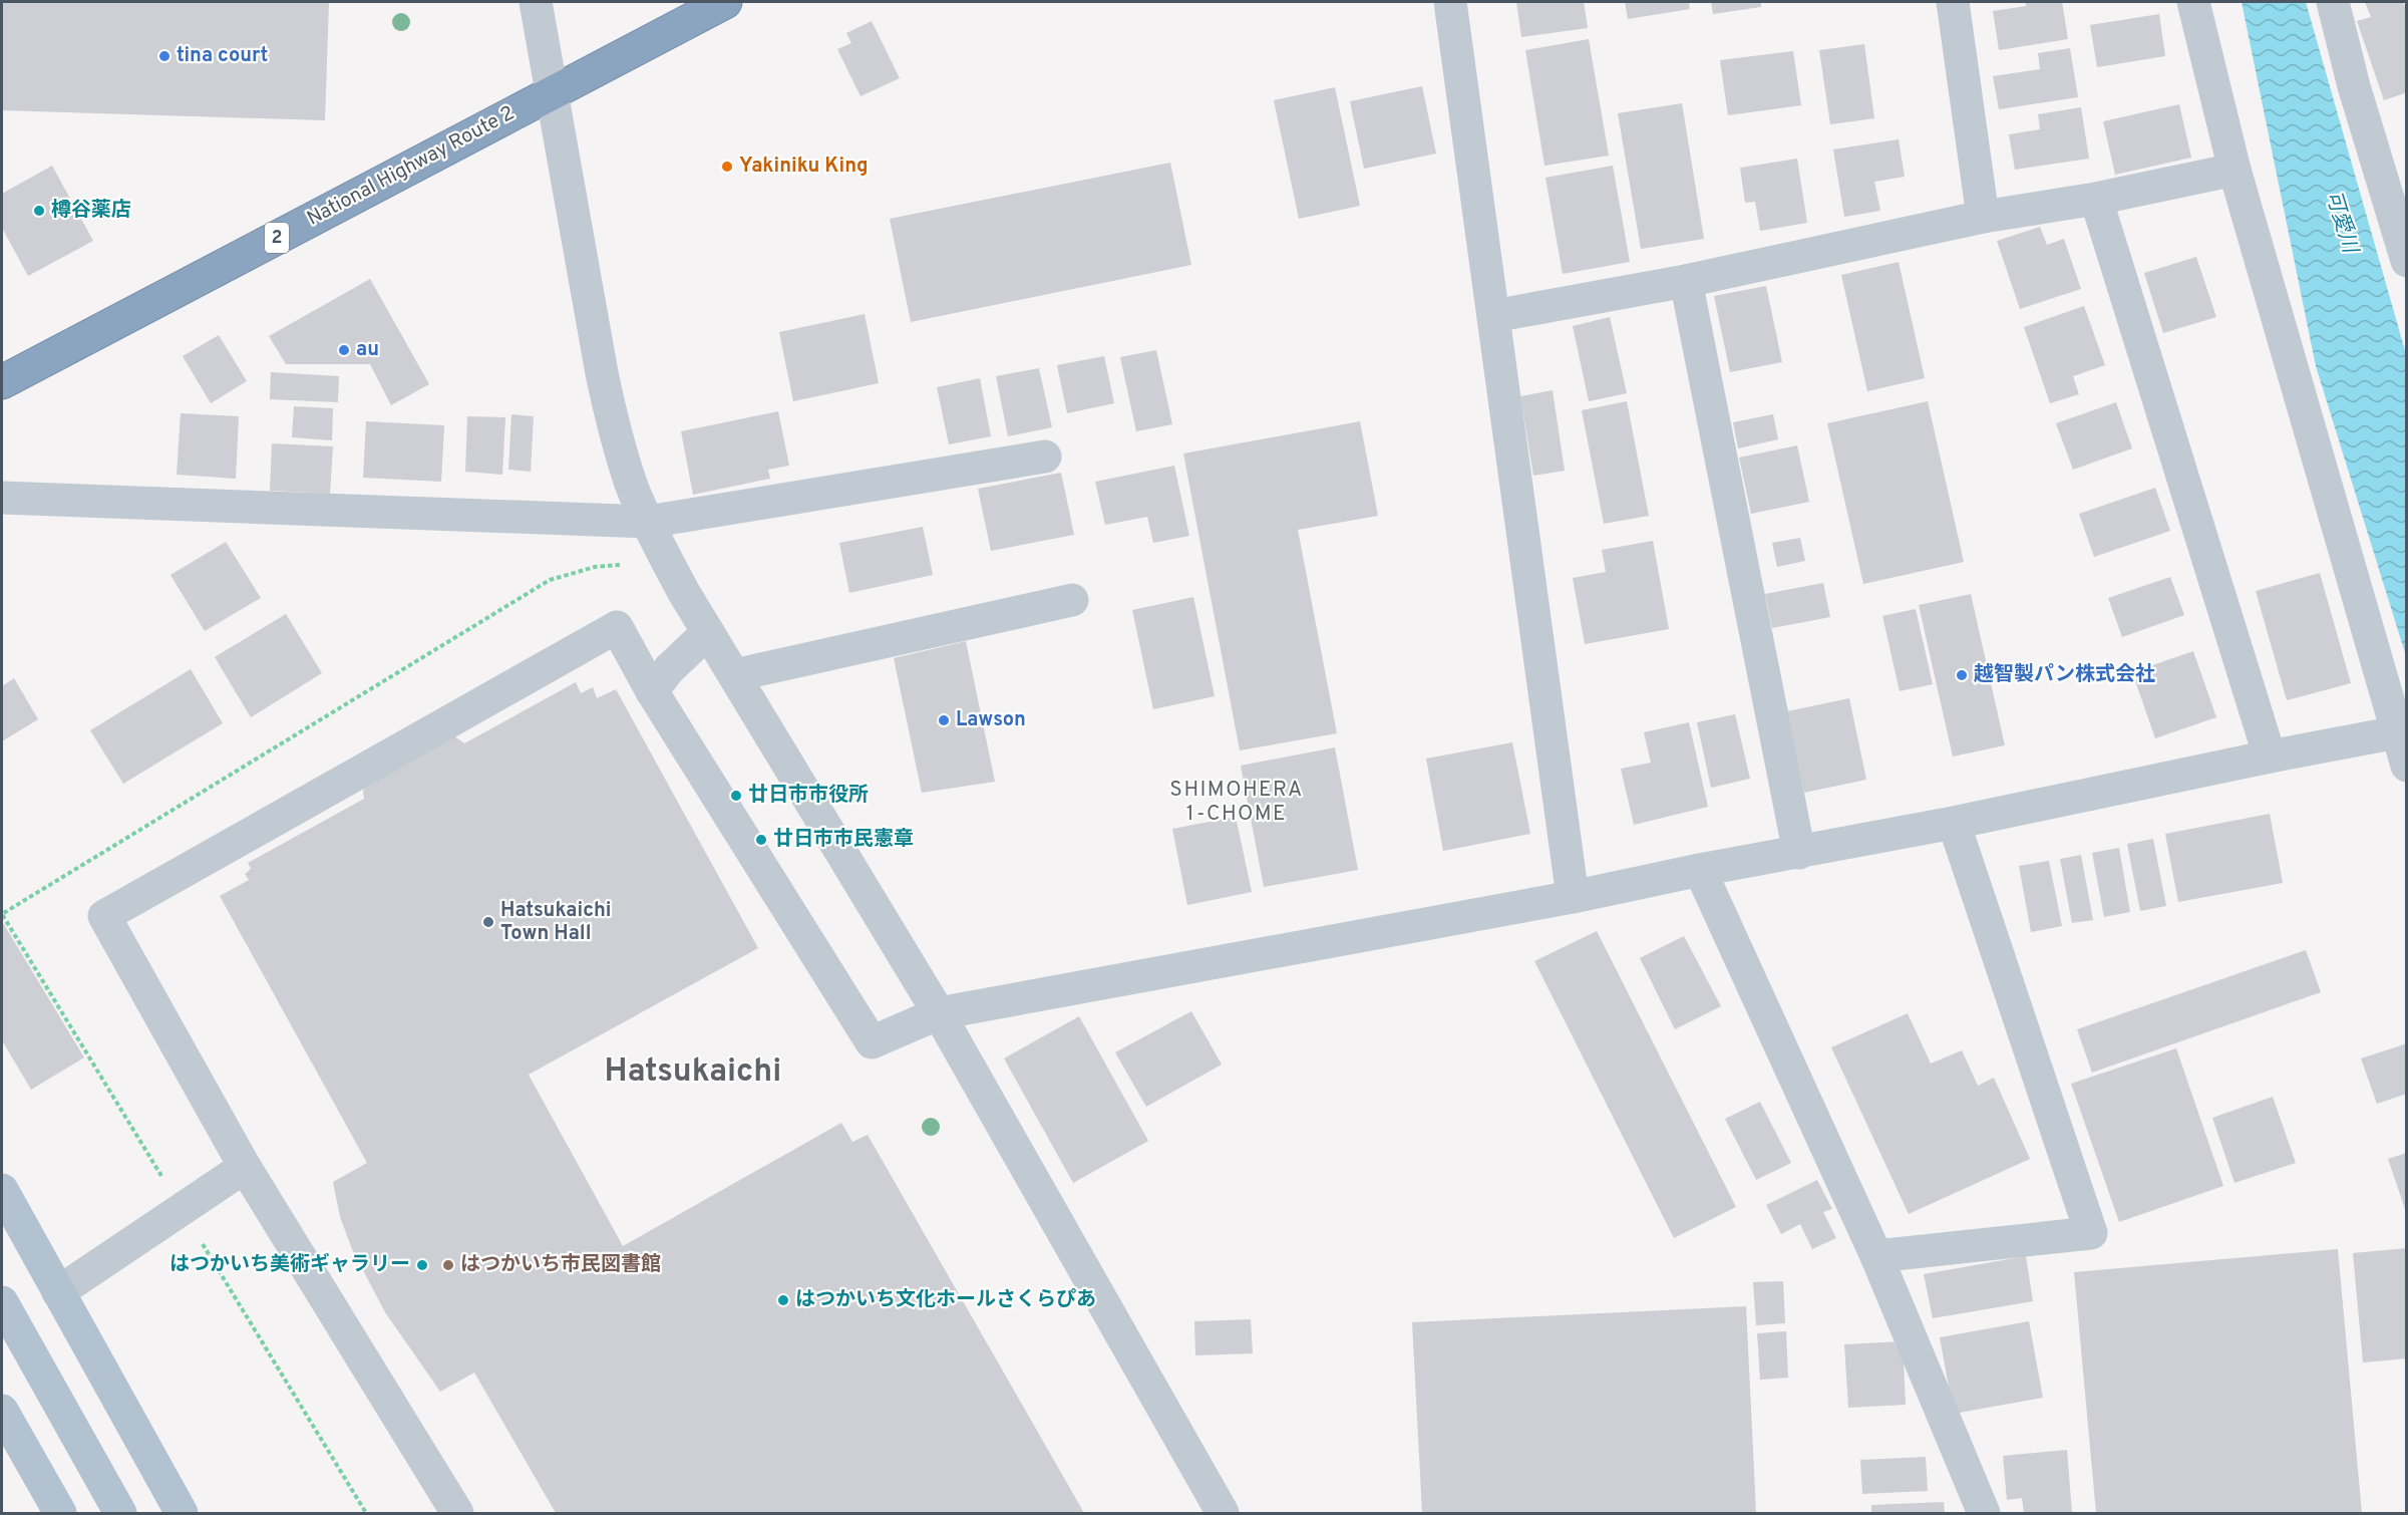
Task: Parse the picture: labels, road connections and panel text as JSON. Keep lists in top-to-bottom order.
{
  "streets": {
    "highway": ["National Highway Route 2", "2"]
  },
  "districts": ["SHIMOHERA 1-CHOME", "Hatsukaichi"],
  "water": ["可愛川"],
  "places": [
    "tina court",
    "Yakiniku King",
    "樽谷薬店",
    "au",
    "越智製パン株式会社",
    "Lawson",
    "廿日市市役所",
    "廿日市市民憲章",
    "Hatsukaichi Town Hall",
    "はつかいち美術ギャラリー",
    "はつかいち市民図書館",
    "はつかいち文化ホールさくらぴあ"
  ]
}
